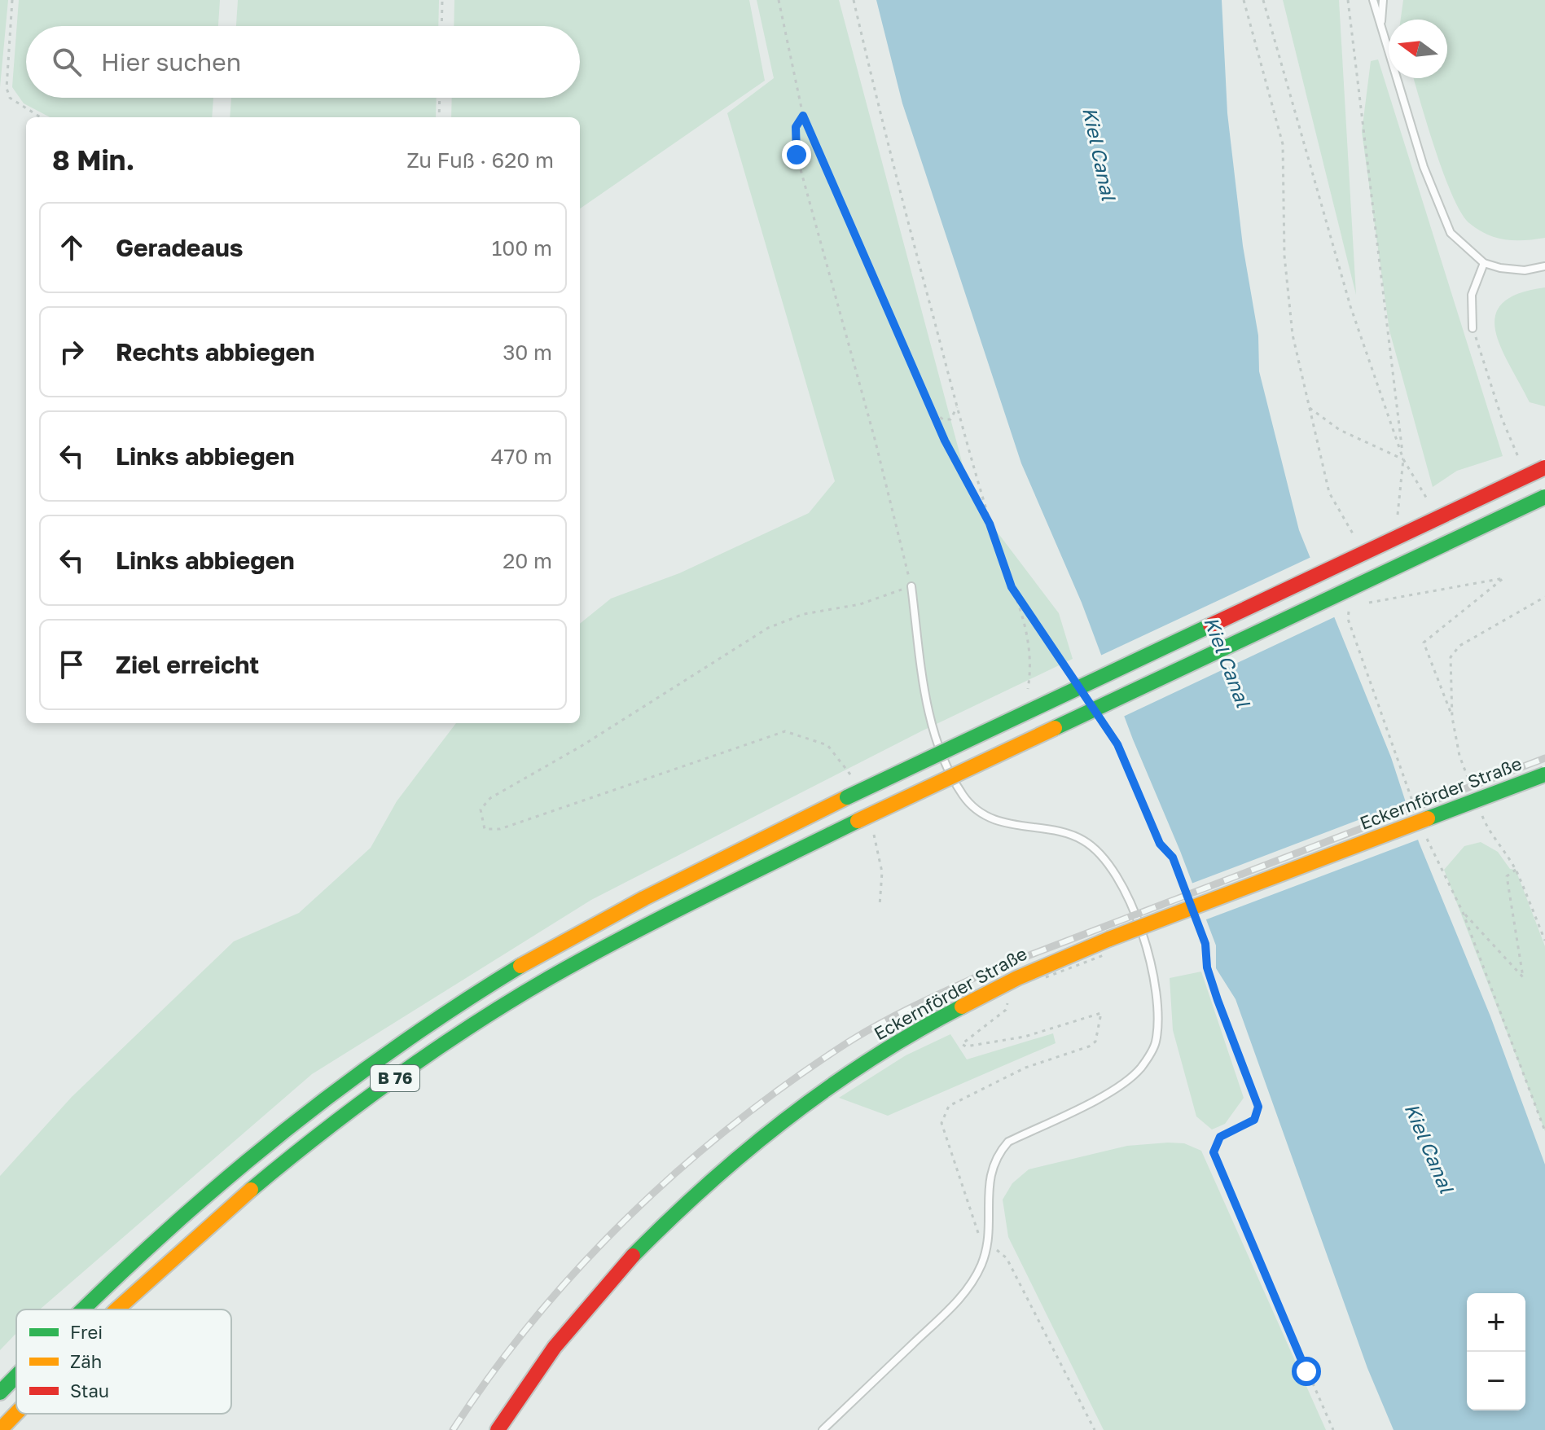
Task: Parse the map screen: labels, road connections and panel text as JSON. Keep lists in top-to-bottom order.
{
  "streets": {
    "main road": ["Eckernförder Straße", "B 76"]
  },
  "water": ["Kiel Canal"],
  "legend": ["Frei", "Zäh", "Stau"],
  "north": "left",
  "page": {
    "search": "Hier suchen",
    "heading": ["8 Min.", "Zu Fuß · 620 m"],
    "list": [
      ["Geradeaus", "100 m"],
      ["Rechts abbiegen", "30 m"],
      ["Links abbiegen", "470 m"],
      ["Links abbiegen", "20 m"],
      "Ziel erreicht"
    ],
    "map_buttons": ["+", "−"]
  }
}
